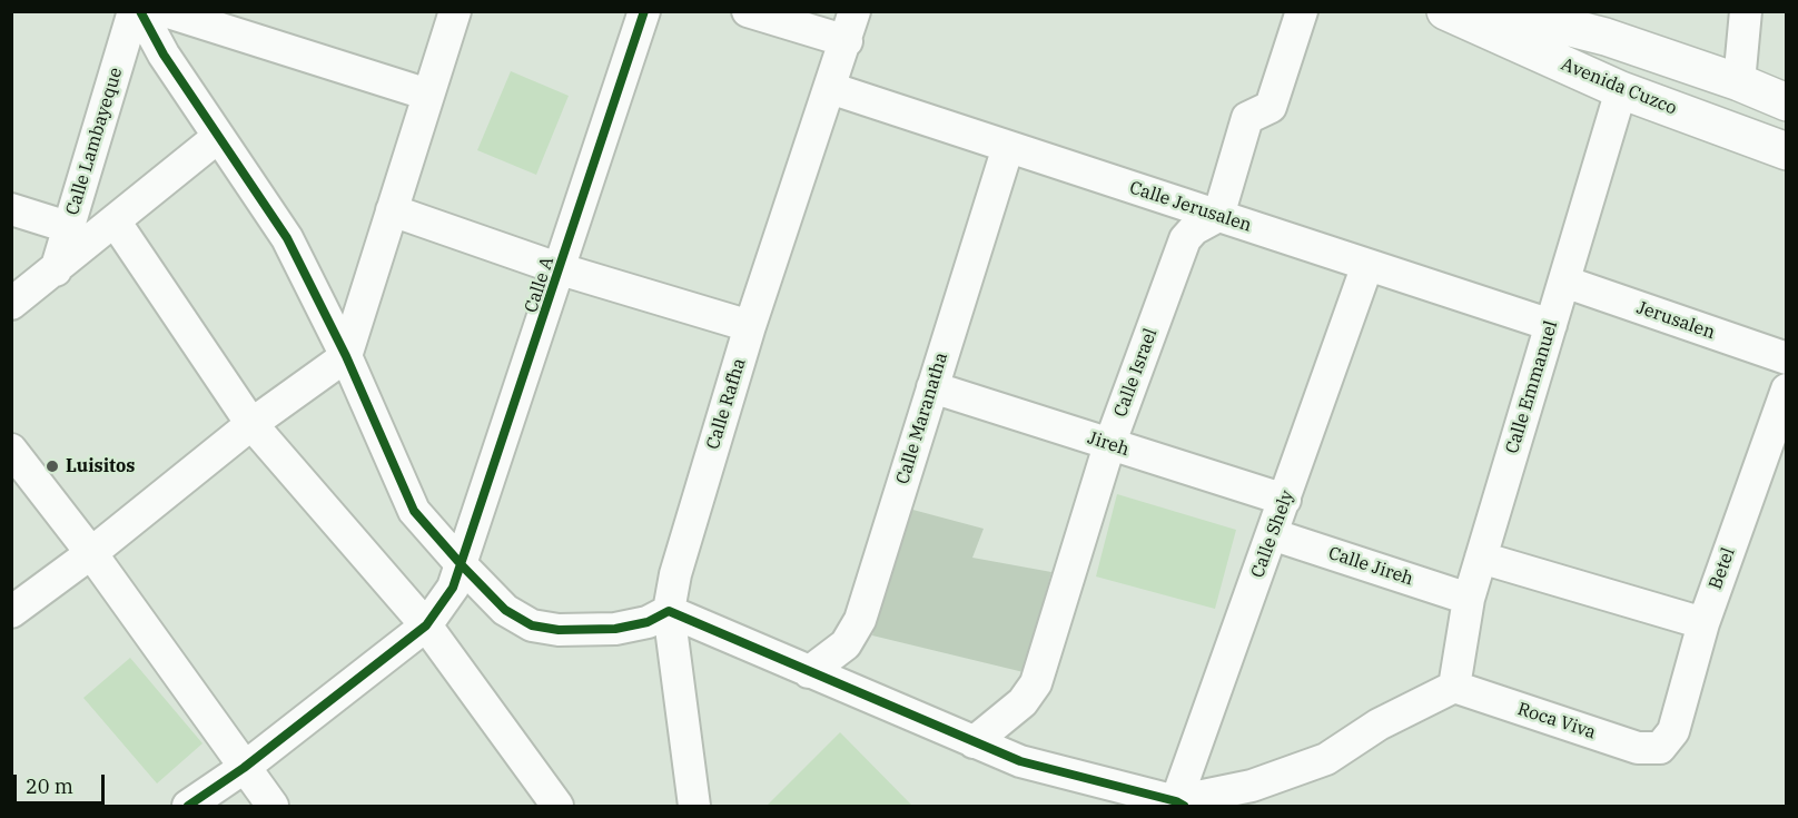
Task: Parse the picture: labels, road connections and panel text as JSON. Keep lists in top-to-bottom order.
{
  "streets": {
    "street": [
      "Avenida Cuzco",
      "Calle Lambayeque",
      "Calle Jerusalen",
      "Calle A",
      "Jerusalen",
      "Calle Israel",
      "Calle Emmanuel",
      "Calle Rafha",
      "Calle Maranatha",
      "Jireh",
      "Calle Shely",
      "Calle Jireh",
      "Betel",
      "Roca Viva"
    ]
  },
  "crossings": [
    ["Avenida Cuzco", "Calle Emmanuel"],
    ["Calle Jerusalen", "Calle Israel"],
    ["Calle Jerusalen", "Calle Emmanuel"],
    ["Calle Jerusalen", "Calle Rafha"],
    ["Calle Jerusalen", "Calle Maranatha"],
    ["Calle Jerusalen", "Calle Shely"],
    ["Jerusalen", "Calle Emmanuel"],
    ["Calle Israel", "Jireh"],
    ["Calle Emmanuel", "Calle Jireh"],
    ["Calle Emmanuel", "Roca Viva"],
    ["Calle Maranatha", "Jireh"],
    ["Jireh", "Calle Shely"],
    ["Calle Shely", "Calle Jireh"],
    ["Betel", "Roca Viva"]
  ],
  "places": ["Luisitos"],
  "scale_bar": "20 m"
}
